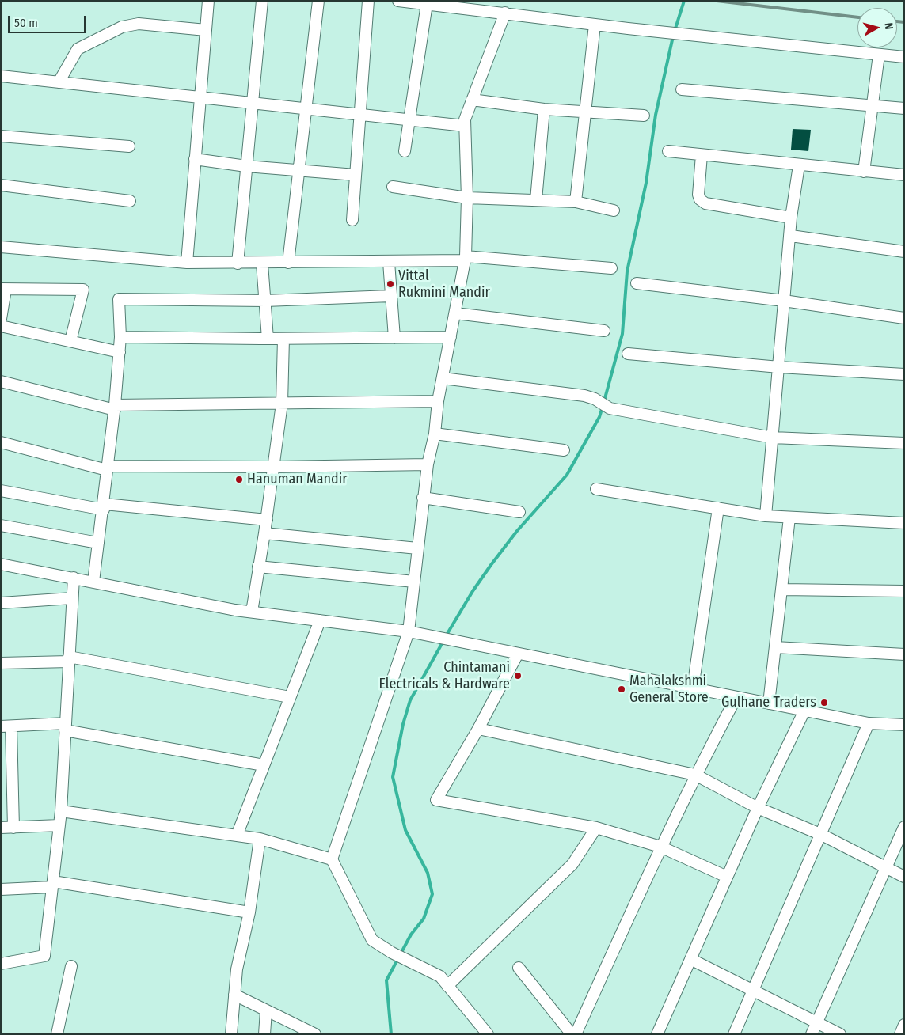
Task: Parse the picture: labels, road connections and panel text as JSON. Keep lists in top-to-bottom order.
{
  "places": [
    "Vittal Rukmini Mandir",
    "Hanuman Mandir",
    "Chintamani Electricals & Hardware",
    "Mahalakshmi General Store",
    "Gulhane Traders"
  ],
  "scale_bar": "50 m",
  "north": "right"
}
